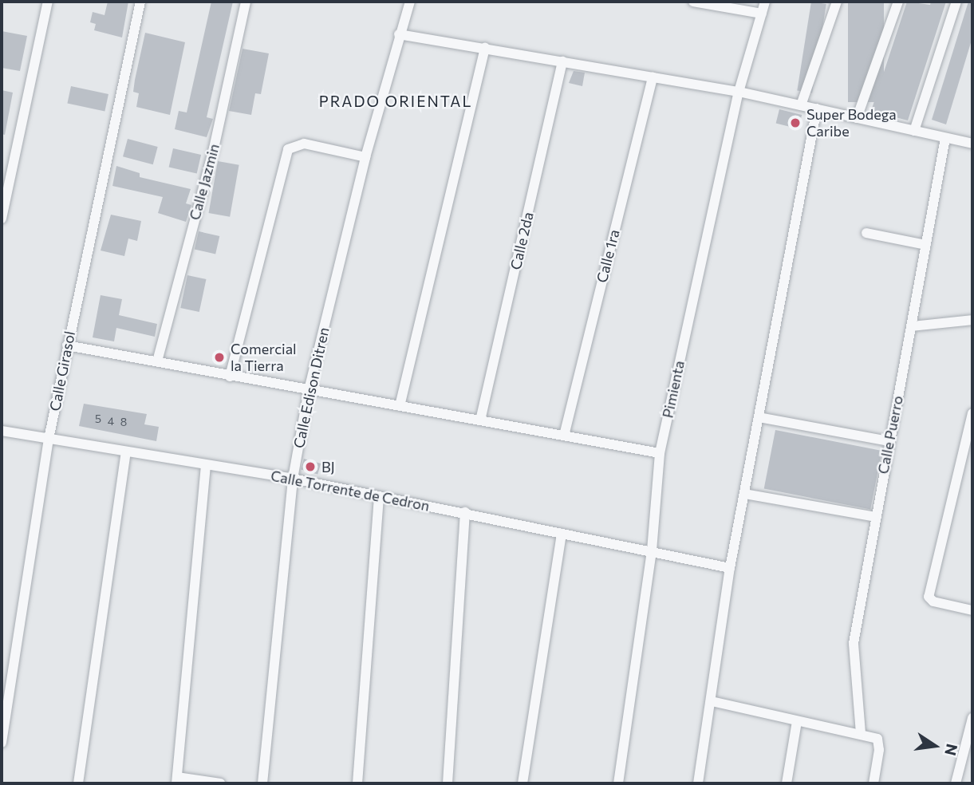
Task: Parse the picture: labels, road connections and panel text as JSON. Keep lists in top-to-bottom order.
{
  "streets": {
    "street": [
      "Calle Jazmin",
      "Calle 2da",
      "Calle 1ra",
      "Calle Girasol",
      "Calle Edison Ditren",
      "Pimienta",
      "Calle Puerro",
      "Calle Torrente de Cedron"
    ]
  },
  "crossings": [
    ["Calle Girasol", "Calle Torrente de Cedron"],
    ["Calle Edison Ditren", "Calle Torrente de Cedron"],
    ["Pimienta", "Calle Torrente de Cedron"]
  ],
  "districts": ["PRADO ORIENTAL"],
  "places": ["Super Bodega Caribe", "Comercial la Tierra", "BJ"],
  "house_numbers": ["5", "4", "8"],
  "north": "right"
}
